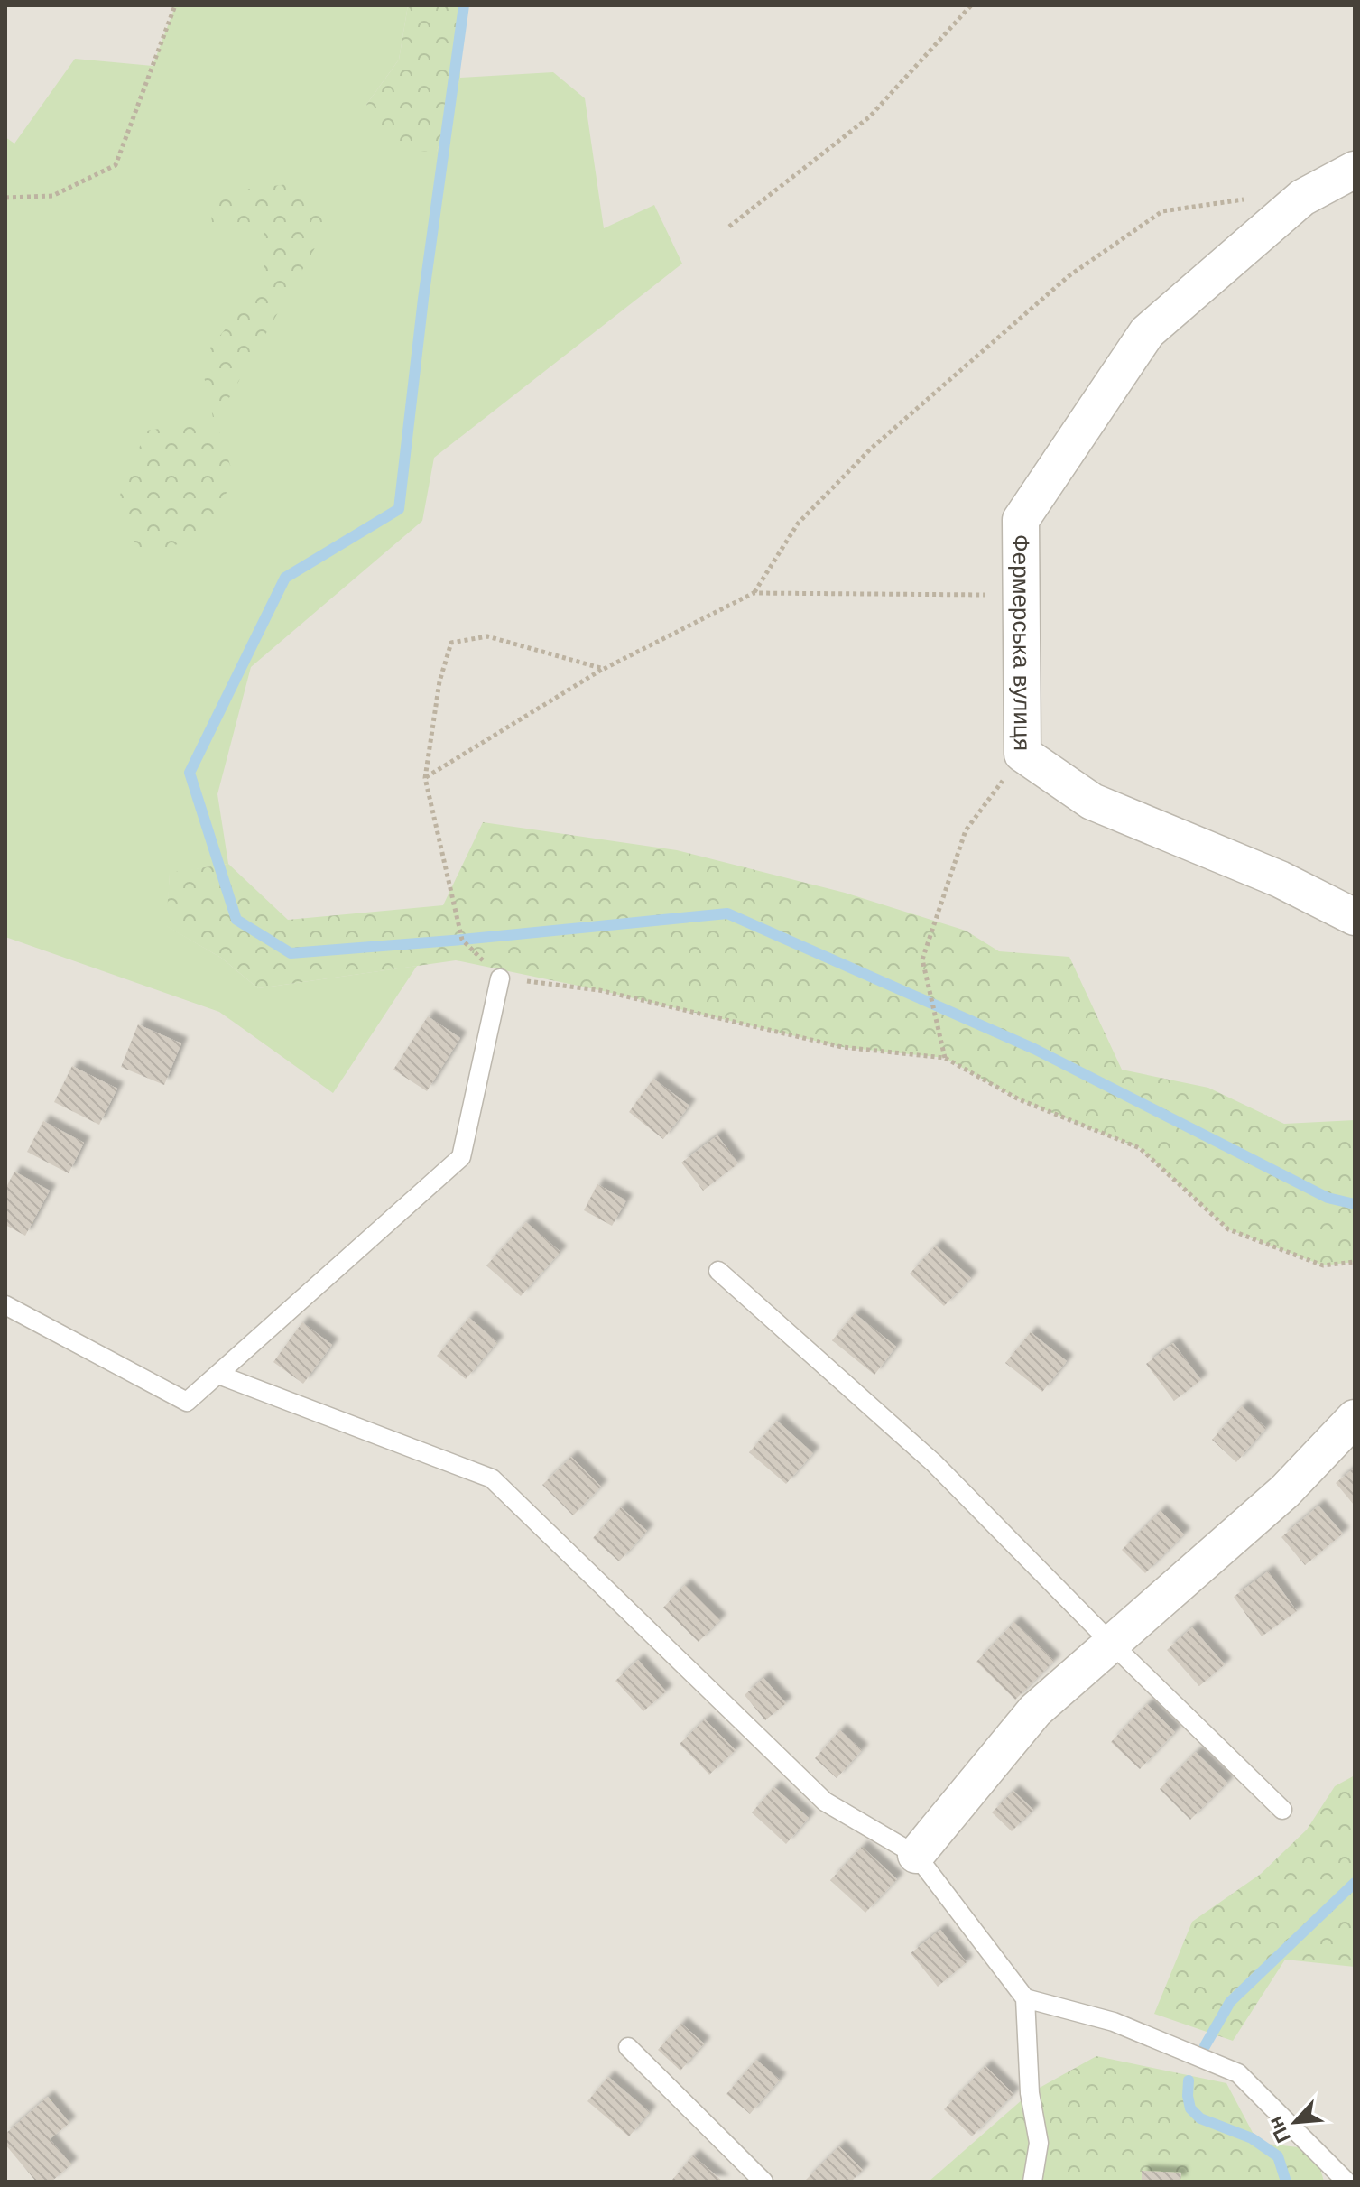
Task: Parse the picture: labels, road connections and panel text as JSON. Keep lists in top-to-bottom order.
{
  "streets": {
    "street": ["Фермерська вулиця"]
  },
  "north": "bottom left"
}
